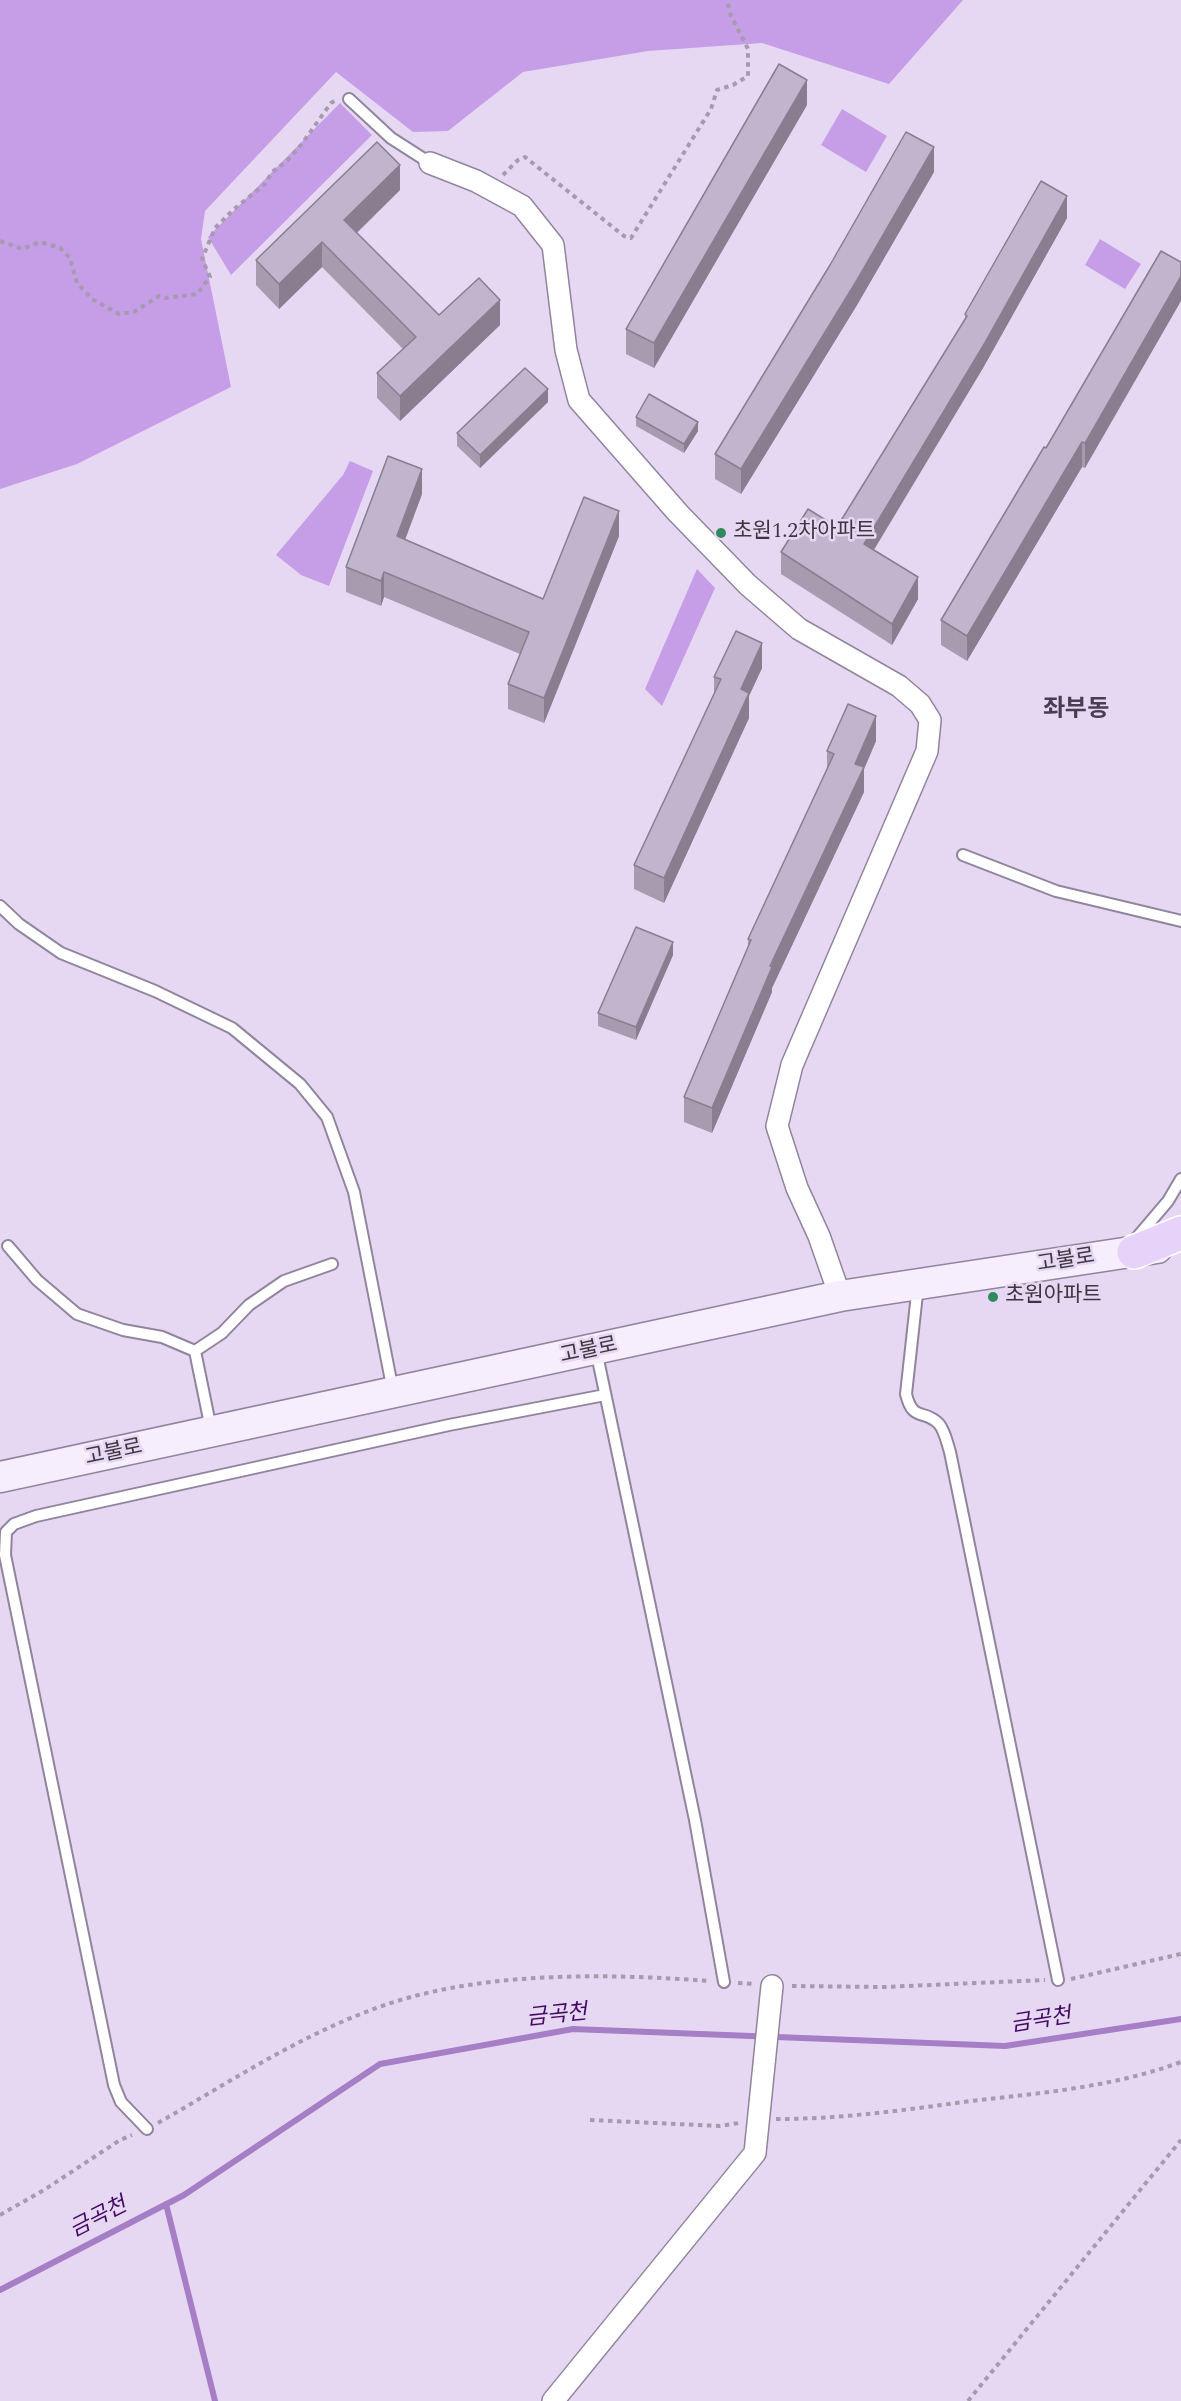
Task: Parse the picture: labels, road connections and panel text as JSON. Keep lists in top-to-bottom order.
{
  "streets": {
    "main road": ["고불로"]
  },
  "districts": ["좌부동"],
  "water": ["금곡천"],
  "places": ["초원1.2차아파트", "초원아파트"]
}
